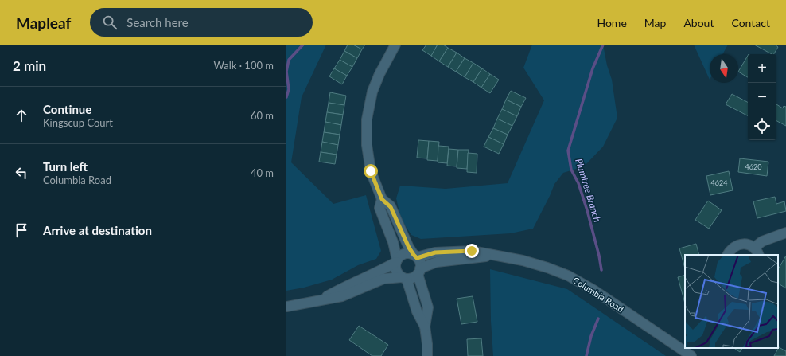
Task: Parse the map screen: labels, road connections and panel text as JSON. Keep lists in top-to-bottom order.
{
  "streets": {
    "street": ["Columbia Road"]
  },
  "water": ["Plumtree Branch"],
  "house_numbers": ["4620", "4624"],
  "north": "bottom",
  "page": {
    "header": "Mapleaf",
    "search": "Search here",
    "nav": [
      "Home",
      "Map",
      "About",
      "Contact"
    ],
    "heading": ["2 min", "Walk · 100 m"],
    "map_buttons": ["+", "−"],
    "list": [
      ["Continue", "Kingscup Court", "60 m"],
      ["Turn left", "Columbia Road", "40 m"],
      "Arrive at destination"
    ]
  }
}
